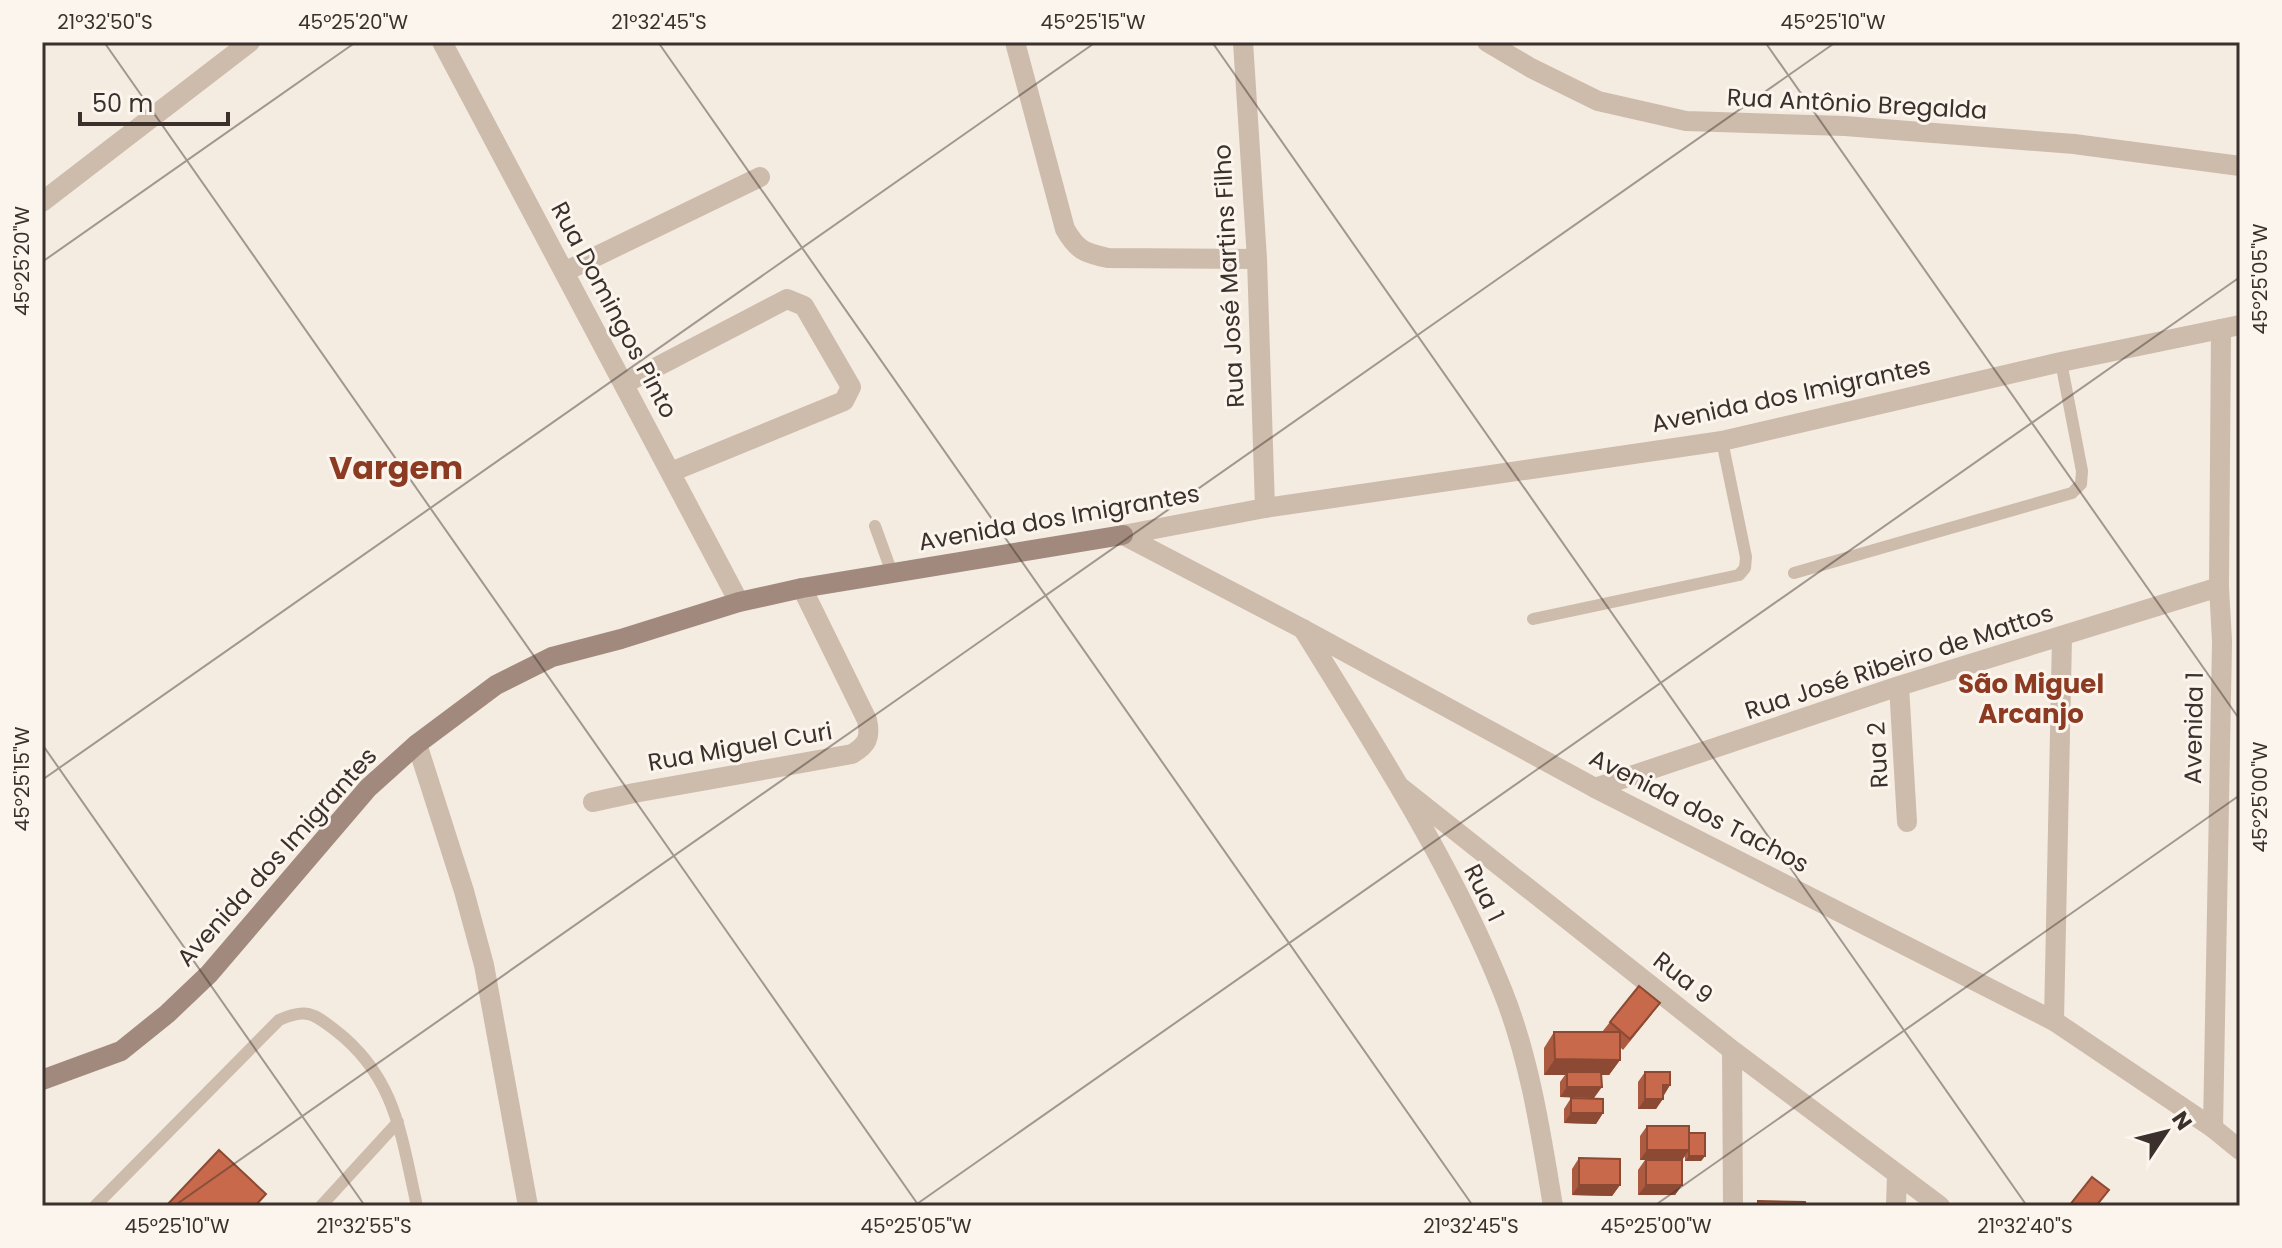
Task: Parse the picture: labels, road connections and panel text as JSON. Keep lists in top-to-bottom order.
{
  "streets": {
    "main road": ["Avenida dos Imigrantes"],
    "street": [
      "Rua Antônio Bregalda",
      "Rua José Martins Filho",
      "Rua Domingos Pinto",
      "Rua José Ribeiro de Mattos",
      "Avenida 1",
      "Rua Miguel Curi",
      "Rua 2",
      "Avenida dos Tachos",
      "Rua 1",
      "Rua 9"
    ]
  },
  "crossings": [
    ["Rua José Martins Filho", "Avenida dos Imigrantes"],
    ["Rua Domingos Pinto", "Avenida dos Imigrantes"],
    ["Avenida dos Imigrantes", "Avenida 1"],
    ["Avenida dos Imigrantes", "Rua Miguel Curi"],
    ["Avenida dos Imigrantes", "Avenida dos Tachos"],
    ["Rua José Ribeiro de Mattos", "Avenida 1"],
    ["Rua José Ribeiro de Mattos", "Rua 2"],
    ["Rua José Ribeiro de Mattos", "Avenida dos Tachos"],
    ["Avenida 1", "Avenida dos Tachos"],
    ["Avenida dos Tachos", "Rua 1"],
    ["Rua 1", "Rua 9"]
  ],
  "districts": ["Vargem", "São Miguel Arcanjo"],
  "scale_bar": "50 m",
  "north": "top right",
  "coordinates": [
    "21°32'50\"S",
    "45°25'20\"W",
    "21°32'45\"S",
    "45°25'15\"W",
    "45°25'10\"W",
    "45°25'05\"W",
    "45°25'00\"W",
    "21°32'55\"S",
    "21°32'40\"S"
  ]
}
